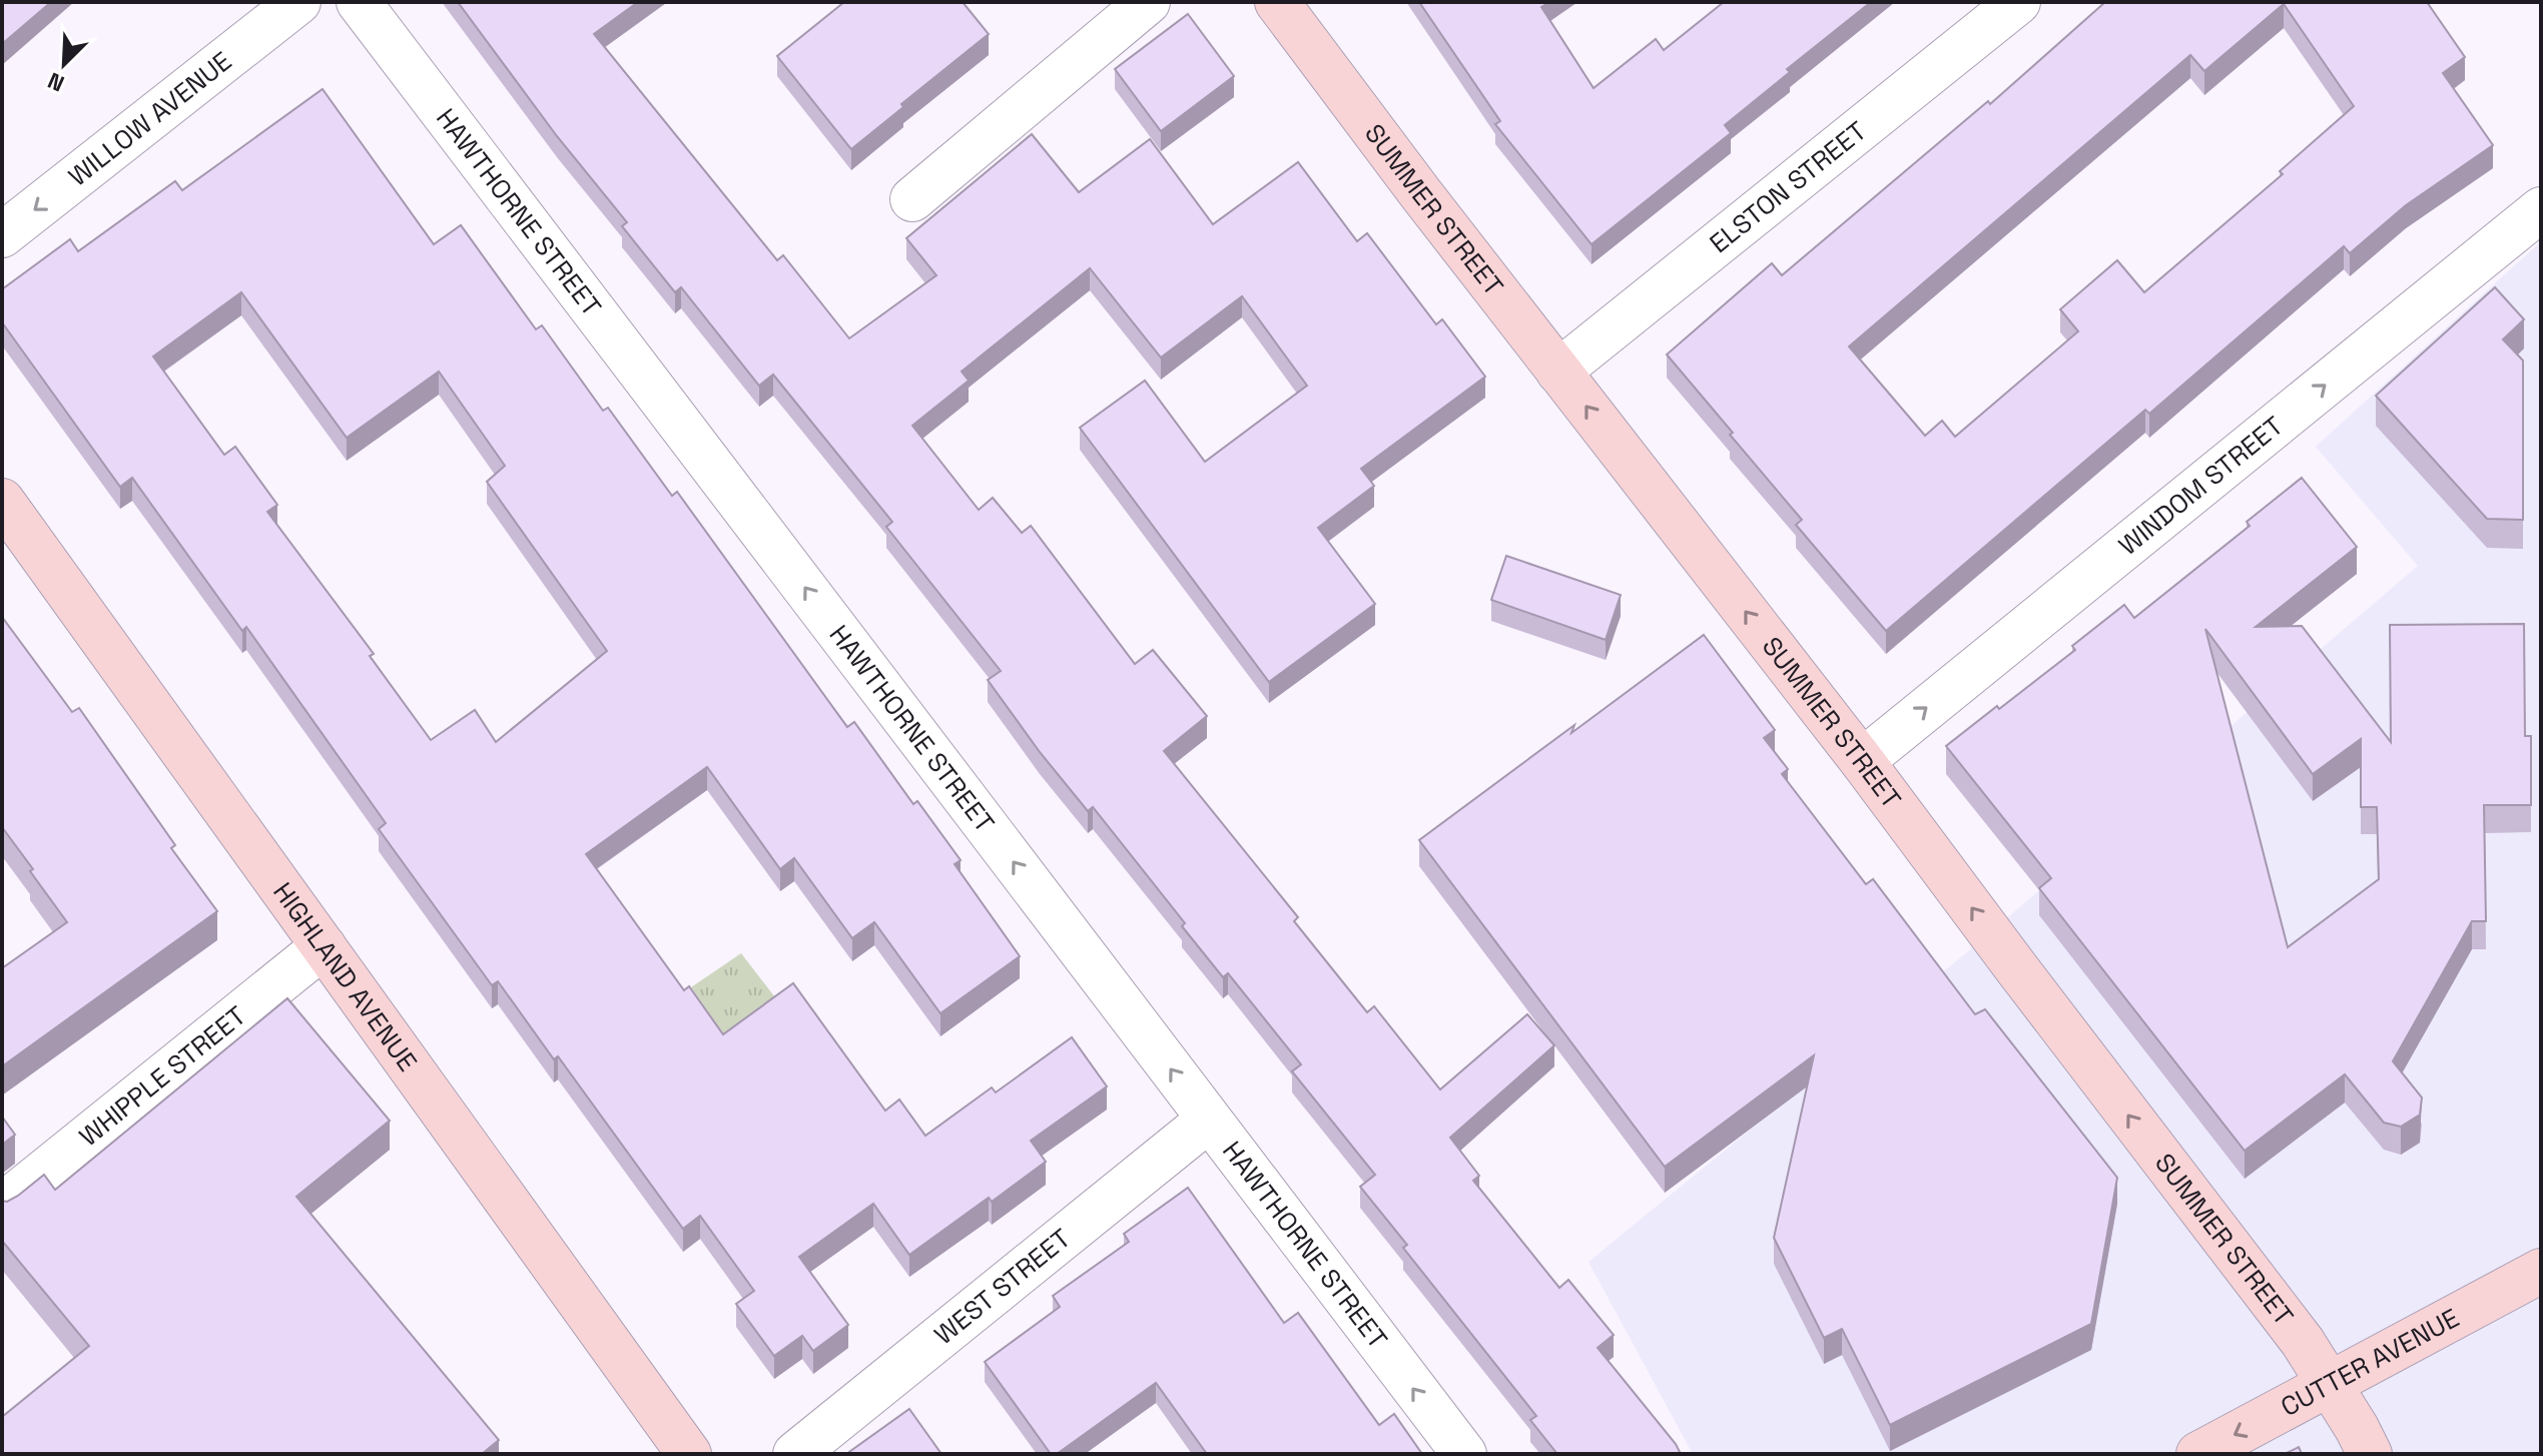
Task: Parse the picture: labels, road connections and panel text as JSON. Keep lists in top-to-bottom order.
{
  "streets": {
    "main road": ["SUMMER STREET", "HIGHLAND AVENUE", "CUTTER AVENUE"],
    "street": [
      "WILLOW AVENUE",
      "ELSTON STREET",
      "HAWTHORNE STREET",
      "WINDOM STREET",
      "WHIPPLE STREET",
      "WEST STREET"
    ]
  },
  "crossings": [
    ["ELSTON STREET", "SUMMER STREET"],
    ["SUMMER STREET", "WINDOM STREET"],
    ["SUMMER STREET", "CUTTER AVENUE"],
    ["HAWTHORNE STREET", "WEST STREET"],
    ["HIGHLAND AVENUE", "WHIPPLE STREET"]
  ],
  "one_way": [
    "WILLOW AVENUE",
    "SUMMER STREET",
    "HAWTHORNE STREET",
    "WINDOM STREET",
    "CUTTER AVENUE"
  ],
  "north": "bottom left"
}
